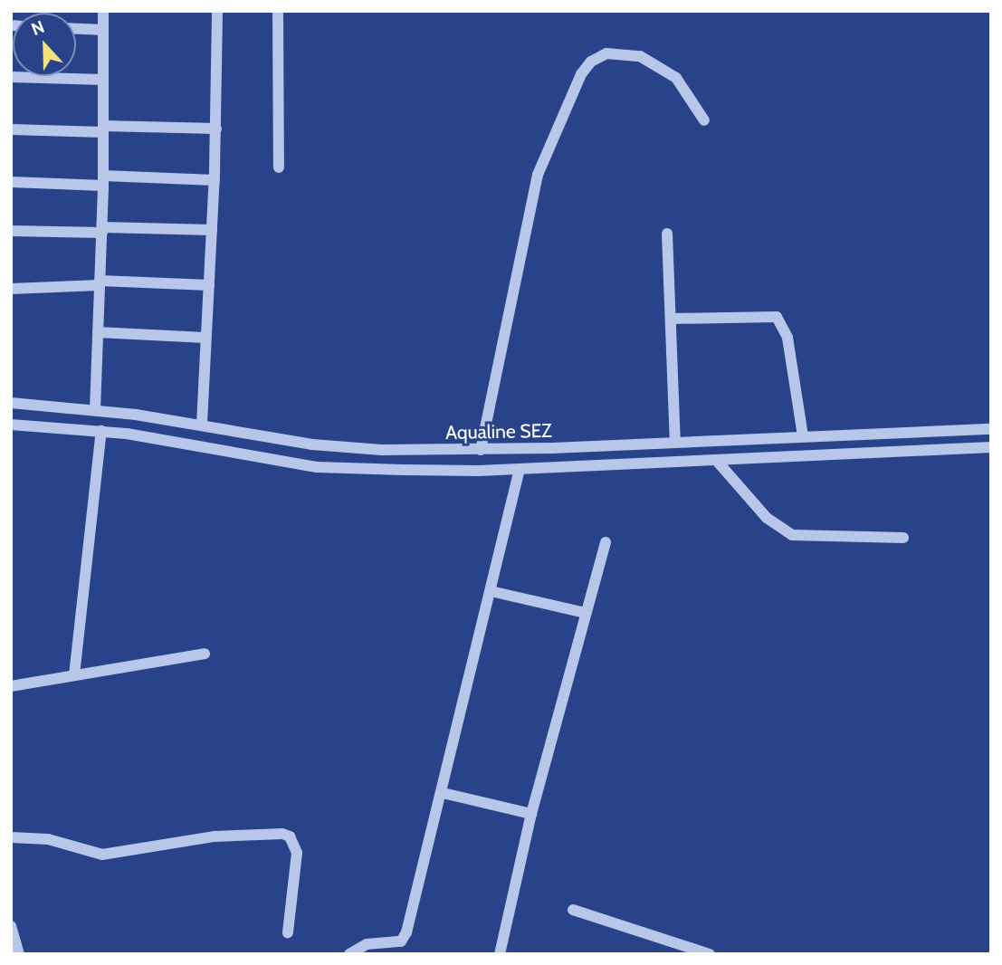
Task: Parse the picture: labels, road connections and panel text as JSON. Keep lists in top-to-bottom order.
{
  "streets": {
    "street": ["Aqualine SEZ"]
  },
  "north": "top"
}
